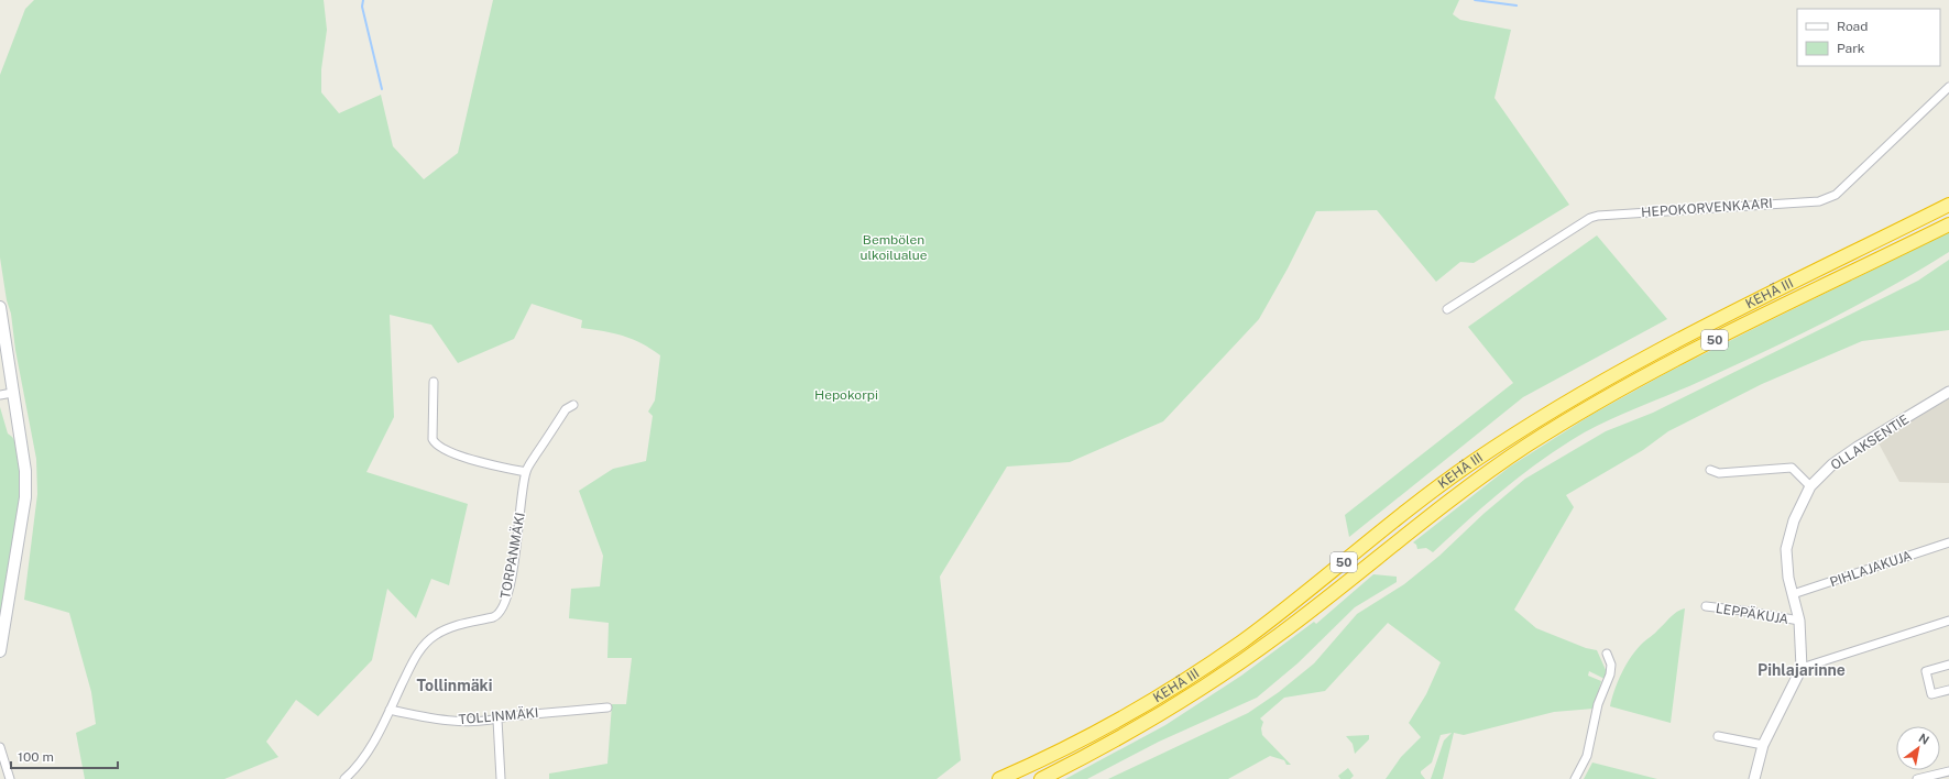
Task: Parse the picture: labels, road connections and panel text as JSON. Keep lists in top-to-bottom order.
{
  "streets": {
    "highway": ["KEHÄ III", "50"],
    "street": [
      "HEPOKORVENKAARI",
      "OLLAKSENTIE",
      "TORPANMÄKI",
      "PIHLAJAKUJA",
      "LEPPÄKUJA",
      "TOLLINMÄKI"
    ]
  },
  "crossings": [
    ["OLLAKSENTIE", "PIHLAJAKUJA"],
    ["OLLAKSENTIE", "LEPPÄKUJA"],
    ["TORPANMÄKI", "TOLLINMÄKI"]
  ],
  "districts": ["Pihlajarinne", "Tollinmäki"],
  "parks": ["Bembölen ulkoilualue", "Hepokorpi"],
  "legend": ["Road", "Park"],
  "scale_bar": "100 m",
  "north": "top right"
}
